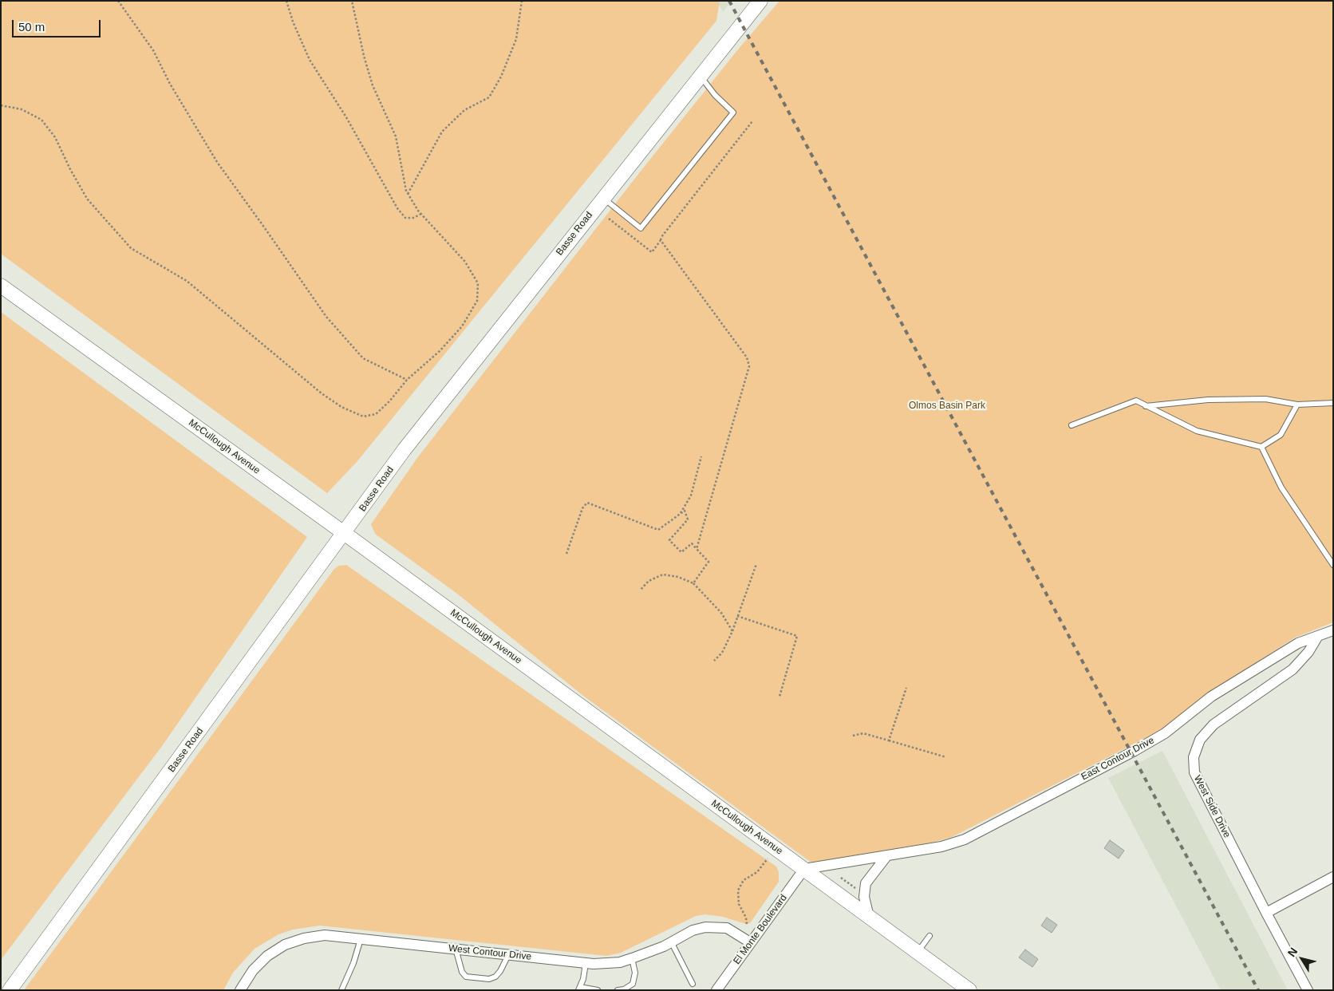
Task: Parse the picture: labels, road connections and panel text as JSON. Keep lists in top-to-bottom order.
{
  "streets": {
    "main road": ["Basse Road", "McCullough Avenue"],
    "street": [
      "East Contour Drive",
      "West Side Drive",
      "El Monte Boulevard",
      "West Contour Drive"
    ]
  },
  "crossings": [
    ["Basse Road", "McCullough Avenue"],
    ["McCullough Avenue", "East Contour Drive"],
    ["McCullough Avenue", "El Monte Boulevard"],
    ["East Contour Drive", "West Side Drive"],
    ["East Contour Drive", "El Monte Boulevard"],
    ["El Monte Boulevard", "West Contour Drive"]
  ],
  "parks": ["Olmos Basin Park"],
  "scale_bar": "50 m",
  "north": "top left"
}
